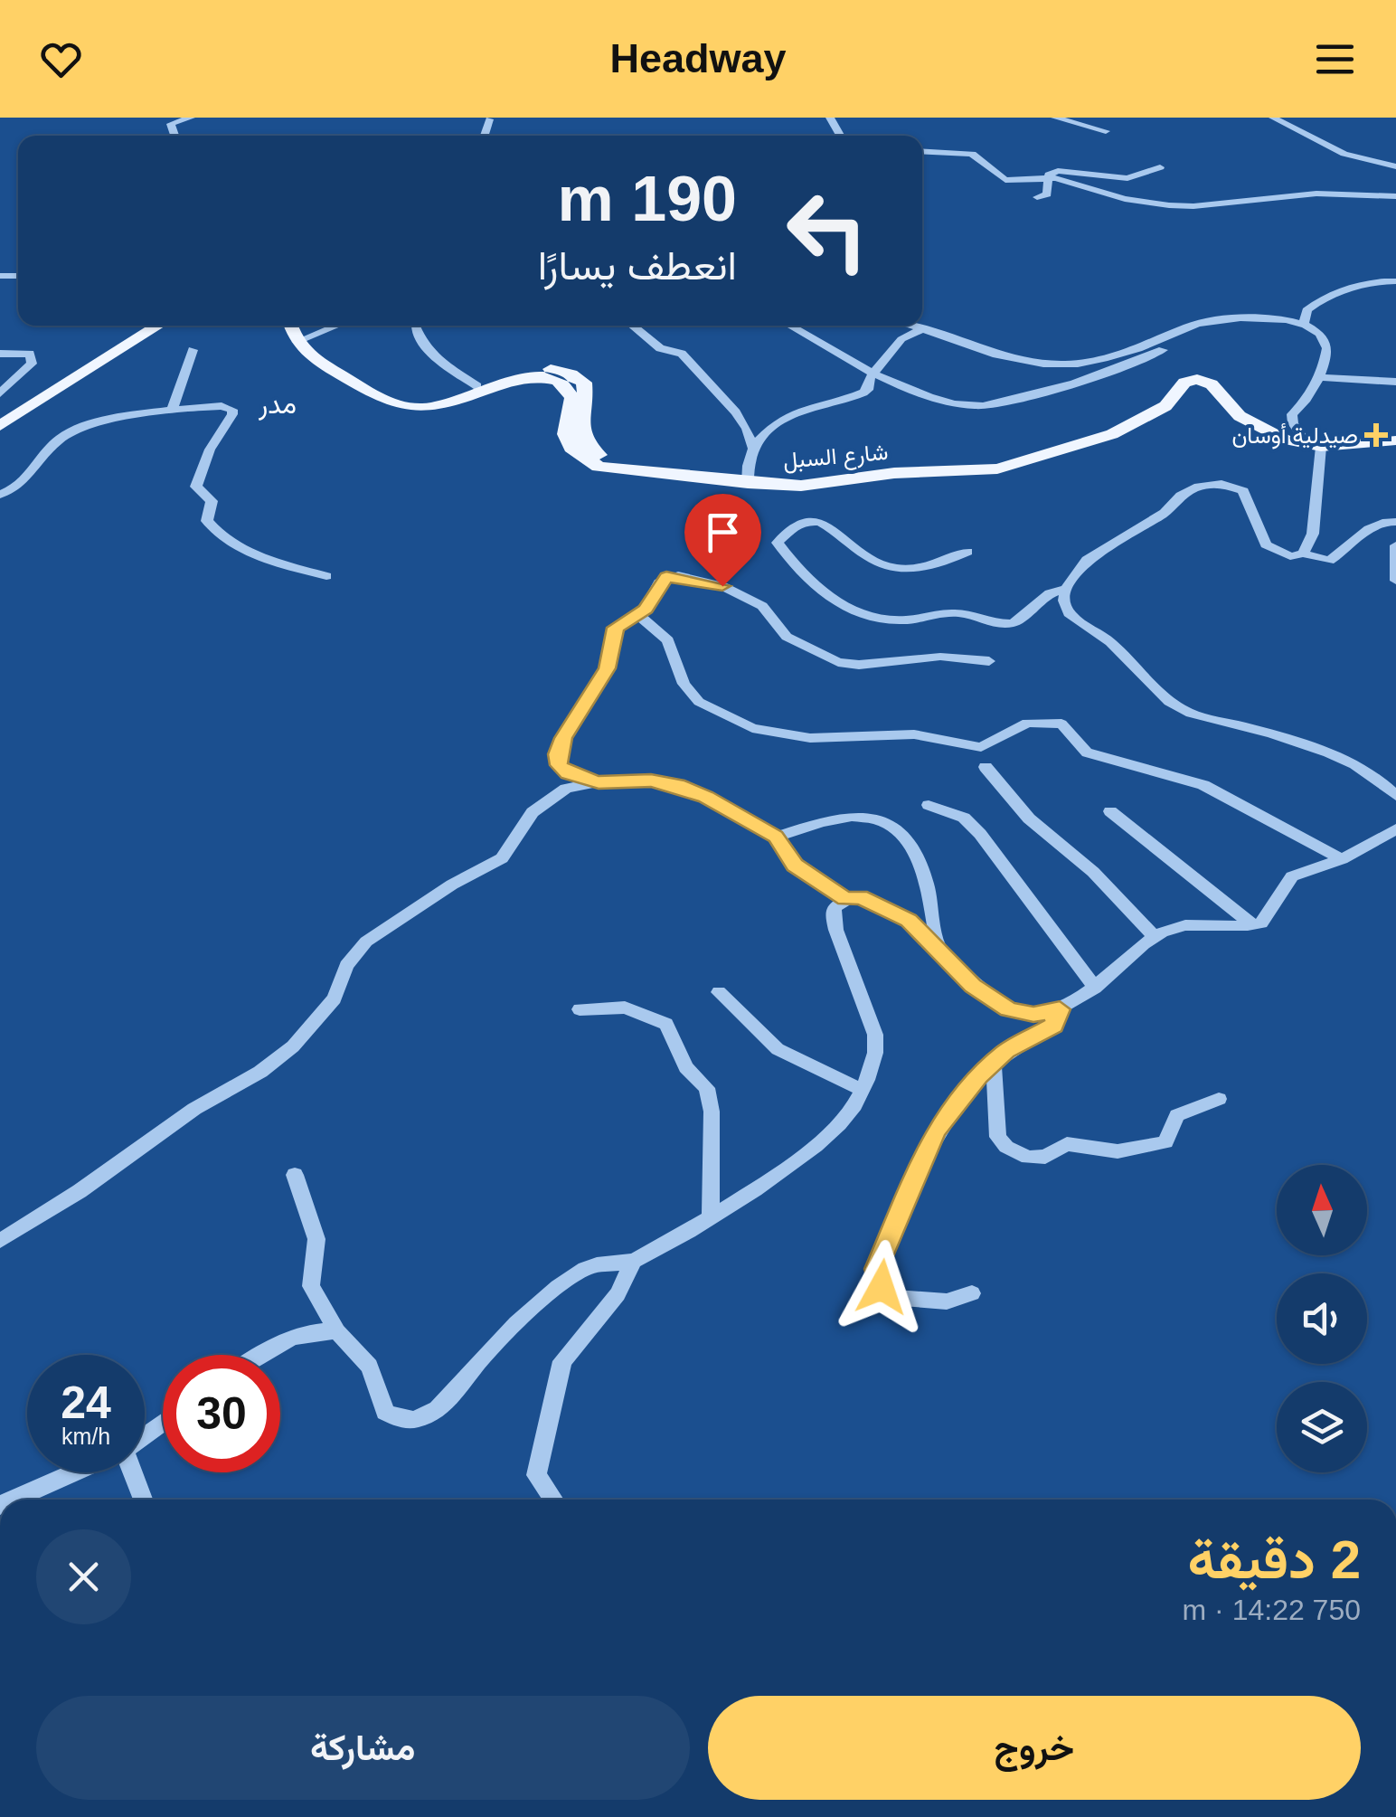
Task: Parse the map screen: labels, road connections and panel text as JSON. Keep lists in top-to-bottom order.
{
  "streets": {
    "main road": ["شارع السبل"]
  },
  "districts": ["مدر"],
  "places": {
    "health": ["صيدلية أوسان"]
  },
  "north": "top",
  "page": {
    "header": "Headway",
    "turn": ["190 m", "انعطف يسارًا"],
    "speed": "24 km/h",
    "limit": "30",
    "heading": ["2 دقيقة", "750 m · 14:22"],
    "buttons": ["خروج", "مشاركة"]
  }
}
